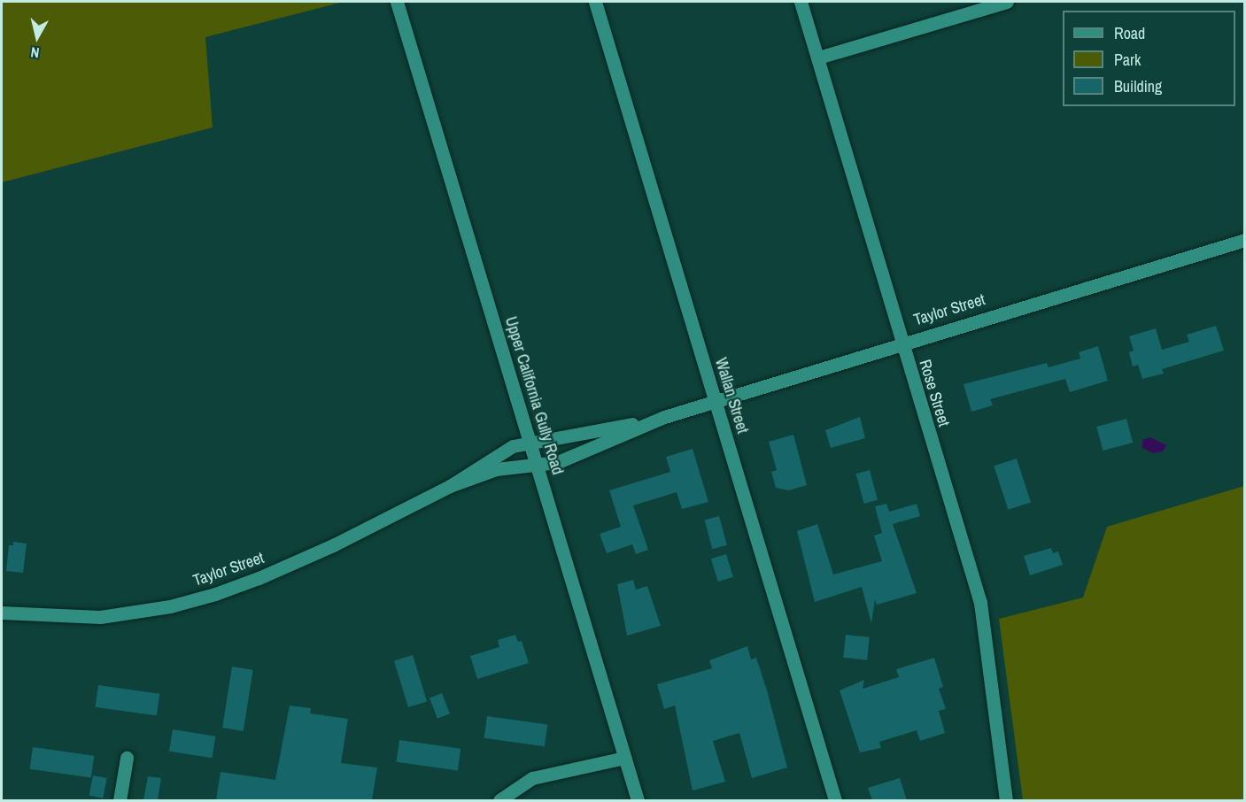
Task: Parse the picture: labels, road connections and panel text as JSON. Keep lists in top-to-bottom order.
{
  "streets": {
    "street": [
      "Taylor Street",
      "Rose Street",
      "Upper California Gully Road",
      "Wallan Street"
    ]
  },
  "crossings": [
    ["Taylor Street", "Rose Street"],
    ["Taylor Street", "Upper California Gully Road"],
    ["Taylor Street", "Wallan Street"]
  ],
  "legend": ["Road", "Park", "Building"],
  "north": "bottom"
}
